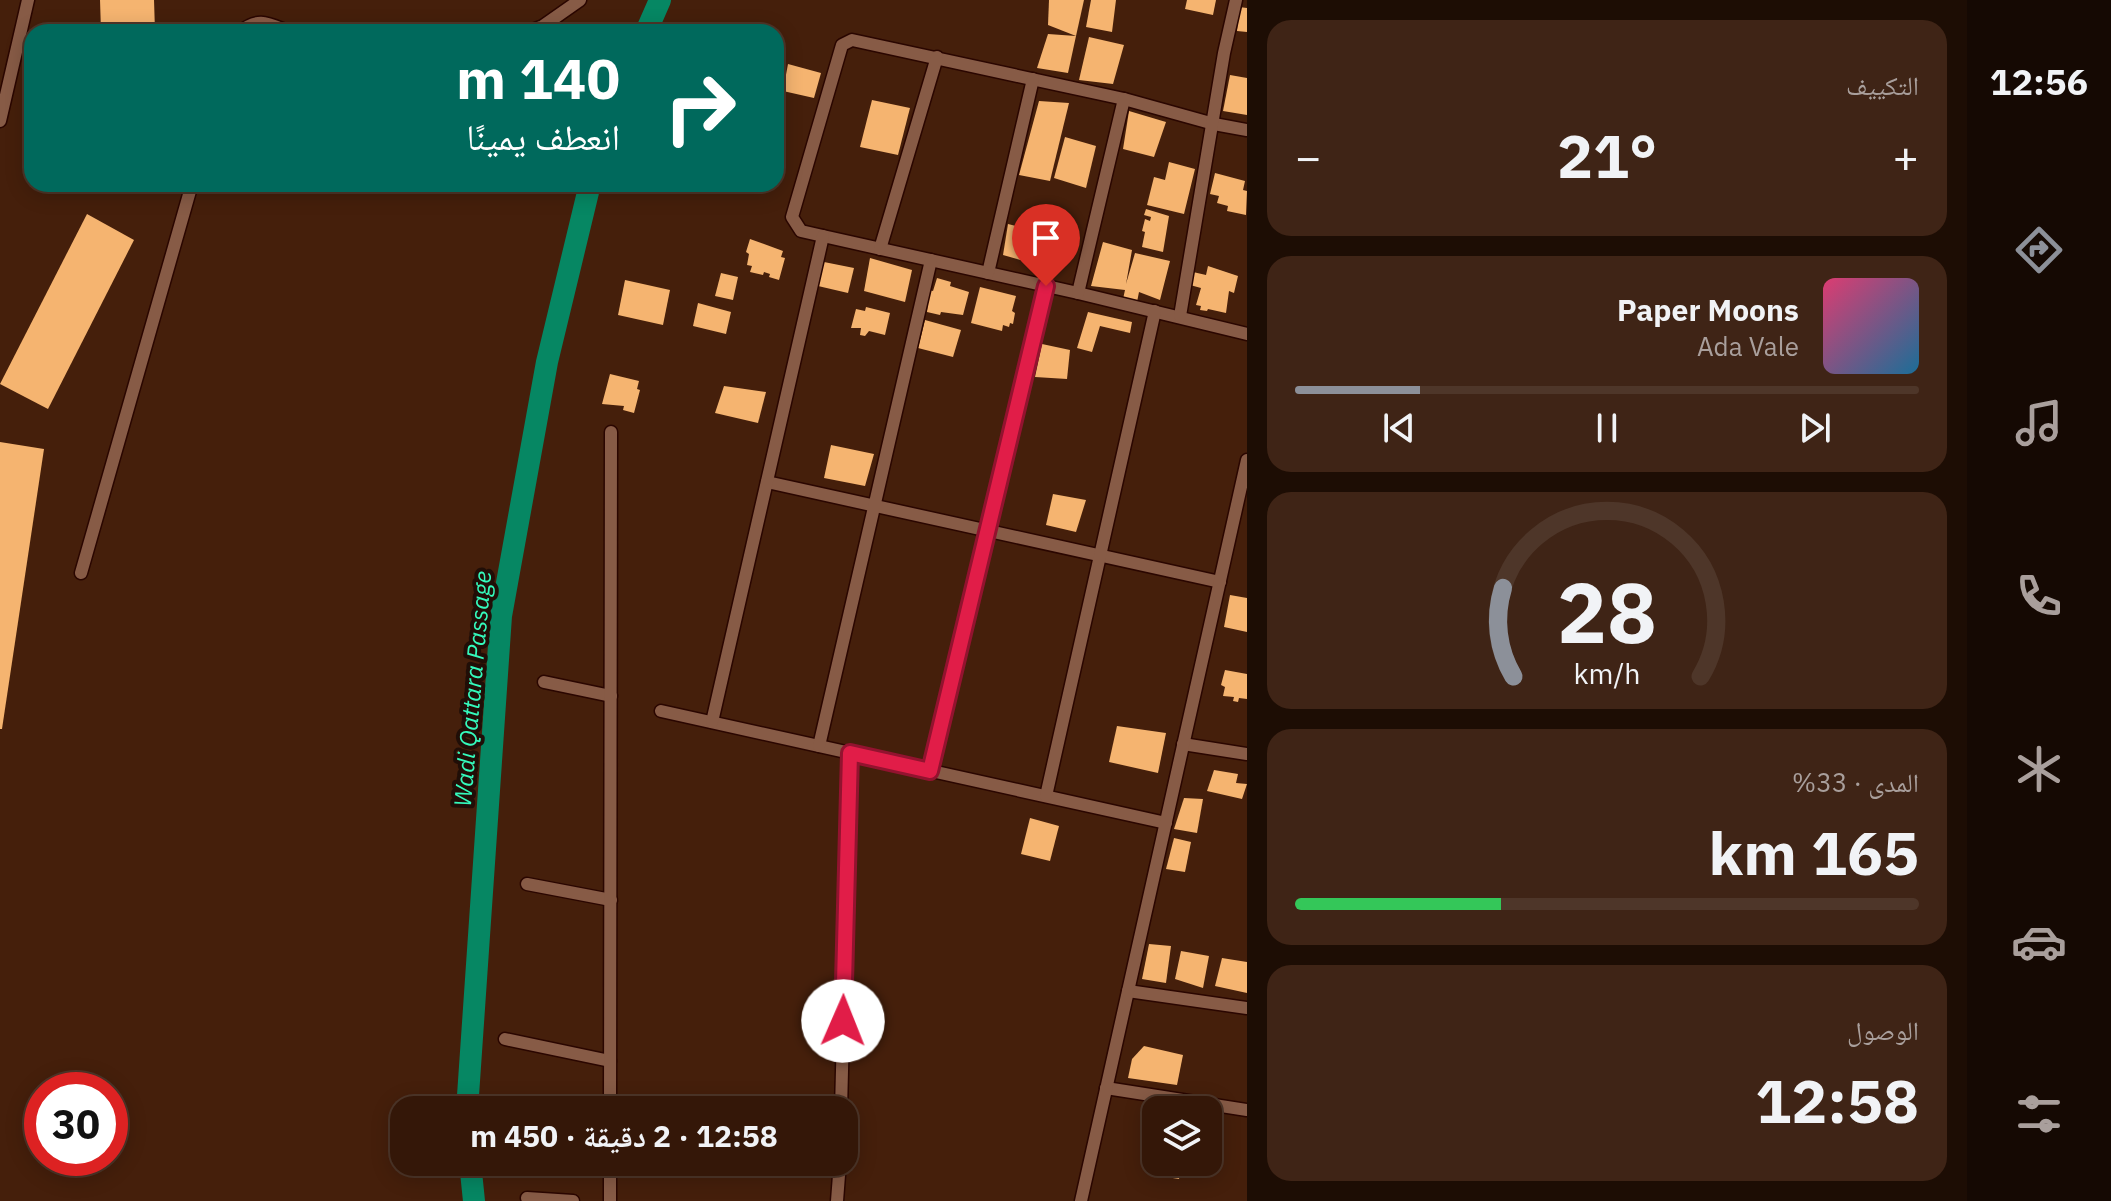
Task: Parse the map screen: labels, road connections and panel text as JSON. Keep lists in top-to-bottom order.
{
  "water": ["Wadi Qattara Passage"],
  "page": {
    "tabs": "12:56",
    "tile": [
      "التكييف",
      ["المدى · 33%", "165 km"],
      ["الوصول", "12:58"]
    ],
    "turn": ["140 m", "انعطف يمينًا"],
    "heat": ["−", "21°", "+"],
    "song": ["Paper Moons", "Ada Vale"],
    "limit": "30",
    "trip": "12:58 · 2 دقيقة · 450 m",
    "gauge": ["28", "km/h"]
  }
}
